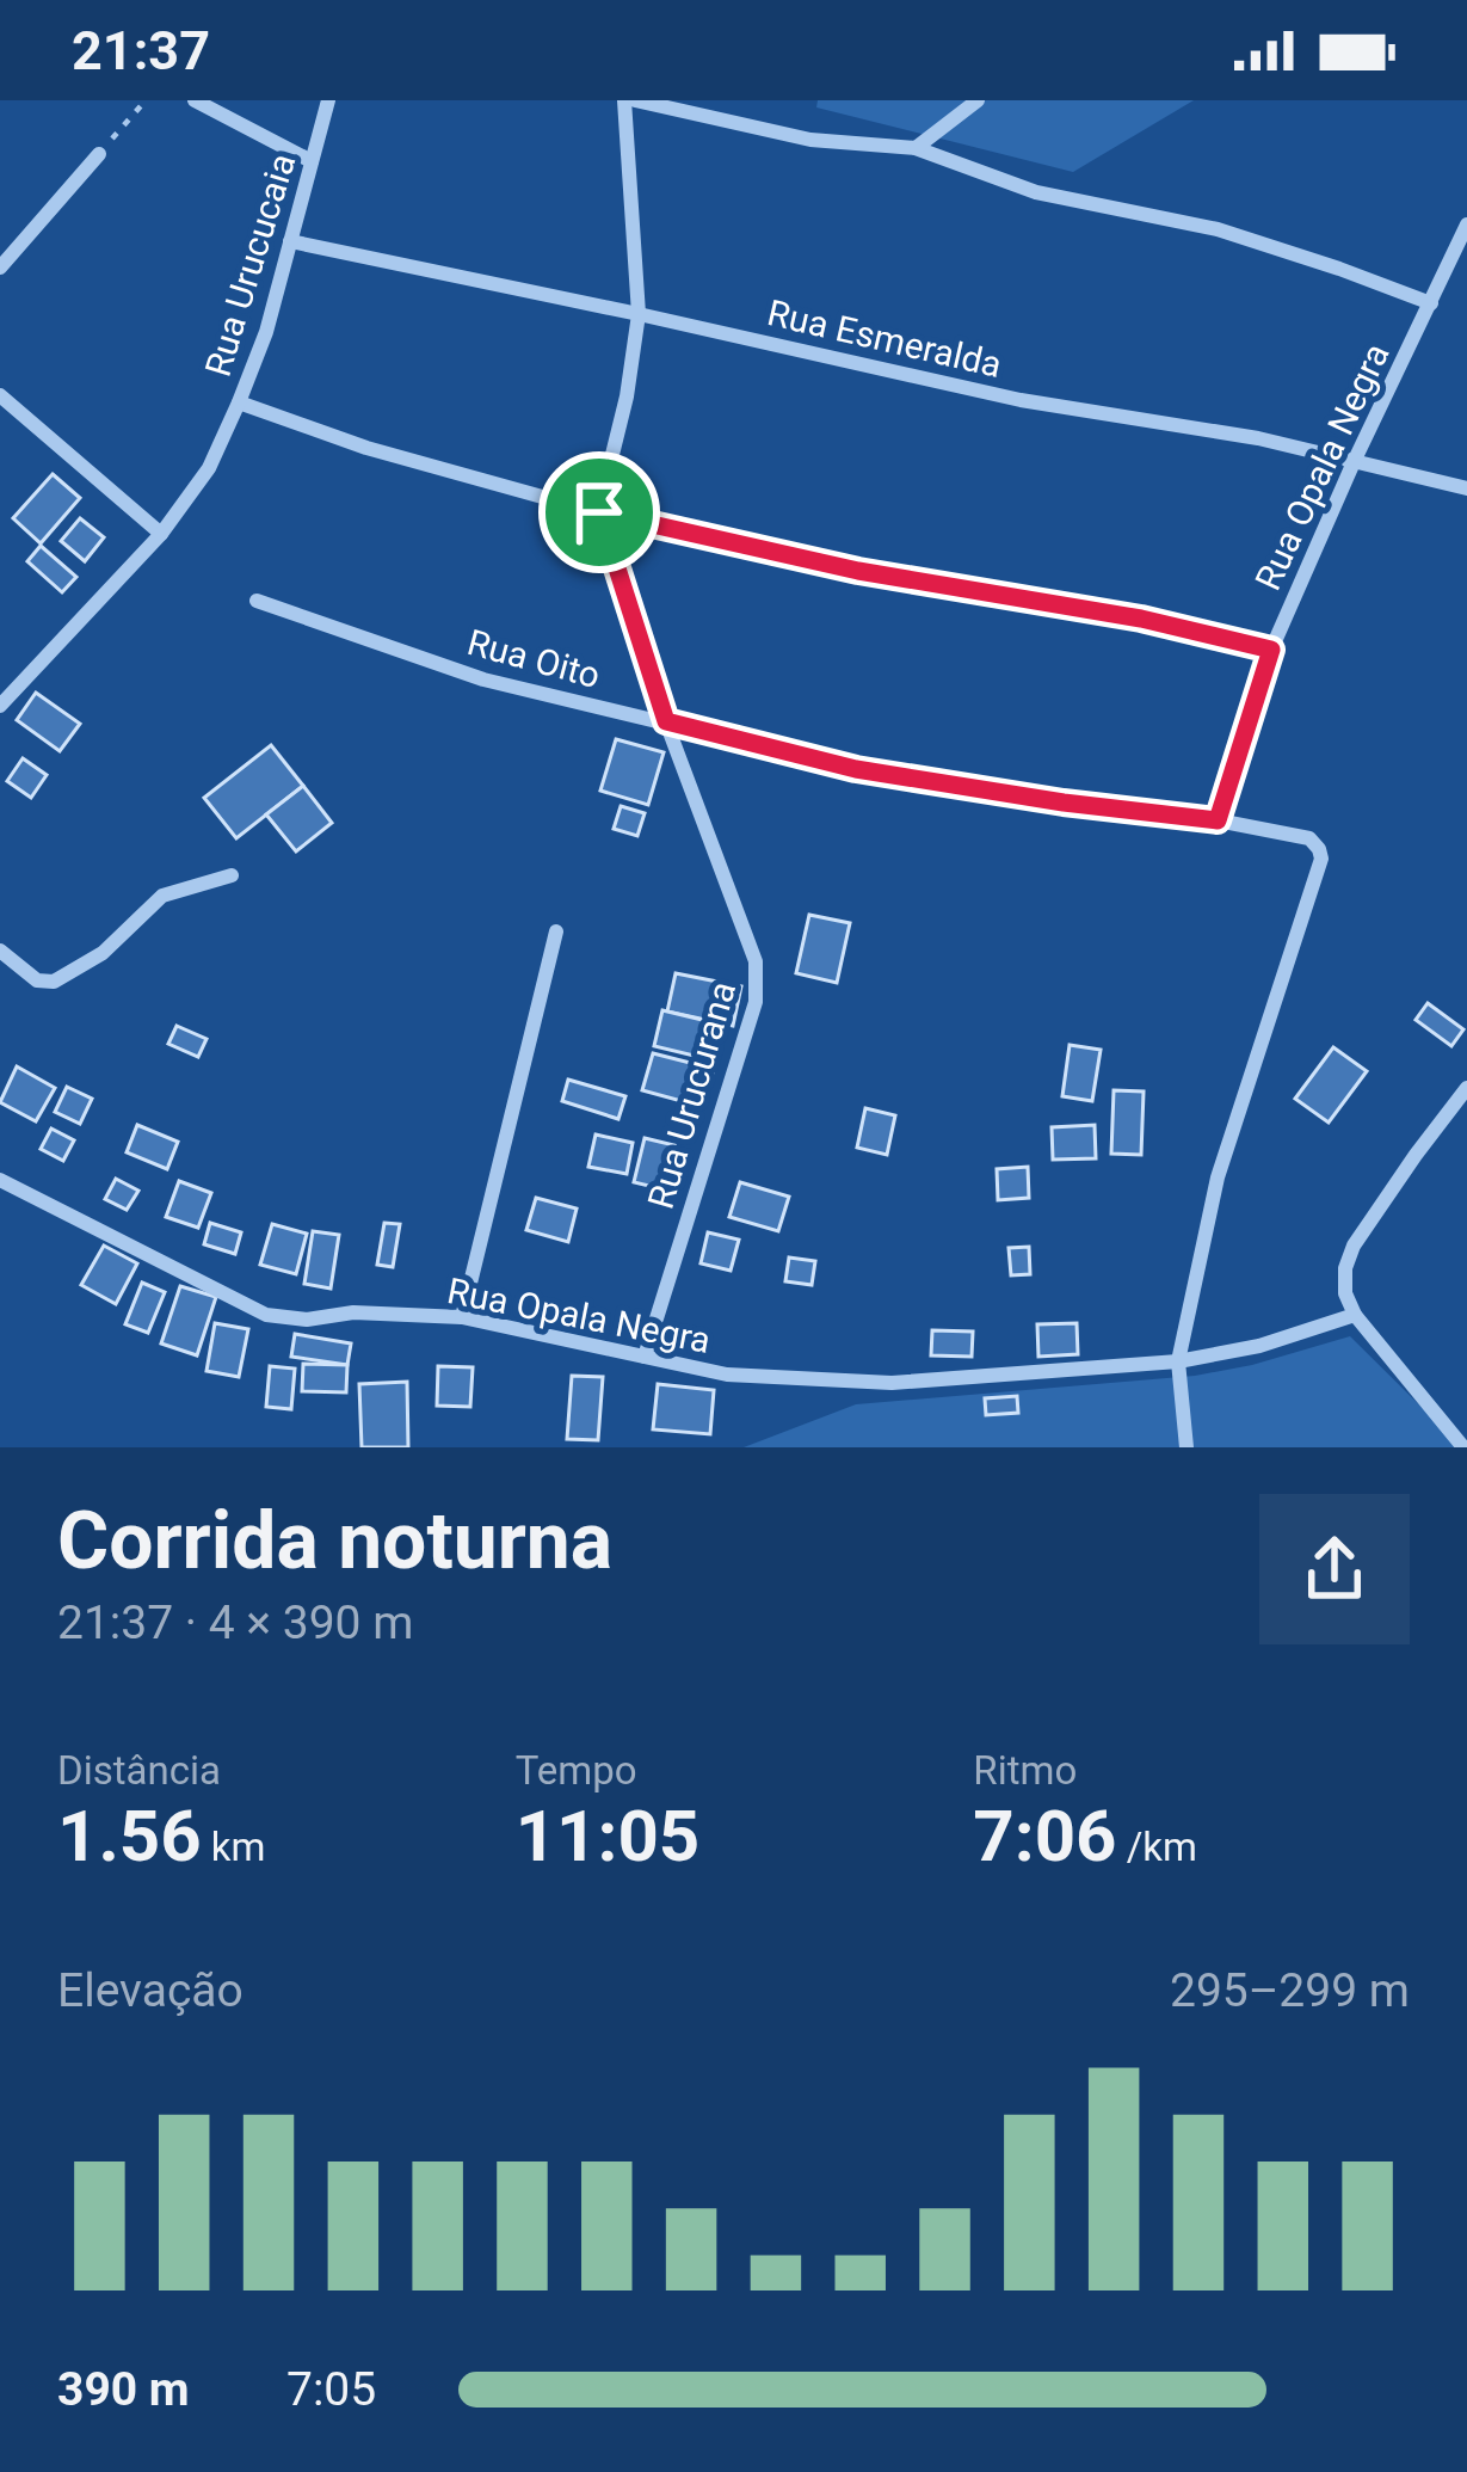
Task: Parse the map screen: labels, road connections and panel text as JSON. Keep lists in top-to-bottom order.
{
  "streets": {
    "street": [
      "Rua Urucucaia",
      "Rua Esmeralda",
      "Rua Opala Negra",
      "Rua Oito",
      "Rua Urucurana"
    ]
  },
  "crossings": [
    ["Rua Urucucaia", "Rua Esmeralda"],
    ["Rua Esmeralda", "Rua Opala Negra"],
    ["Rua Opala Negra", "Rua Oito"],
    ["Rua Opala Negra", "Rua Urucurana"],
    ["Rua Oito", "Rua Urucurana"]
  ],
  "page": {
    "status": "21:37",
    "heading": ["Corrida noturna", "21:37 · 4 × 390 m"],
    "stats": [
      ["Distância", "1.56 km"],
      ["Tempo", "11:05"],
      ["Ritmo", "7:06 /km"]
    ],
    "chart": ["Elevação", "295–299 m"],
    "list": [
      {
        "name": "390 m",
        "note": "7:05"
      }
    ]
  }
}
